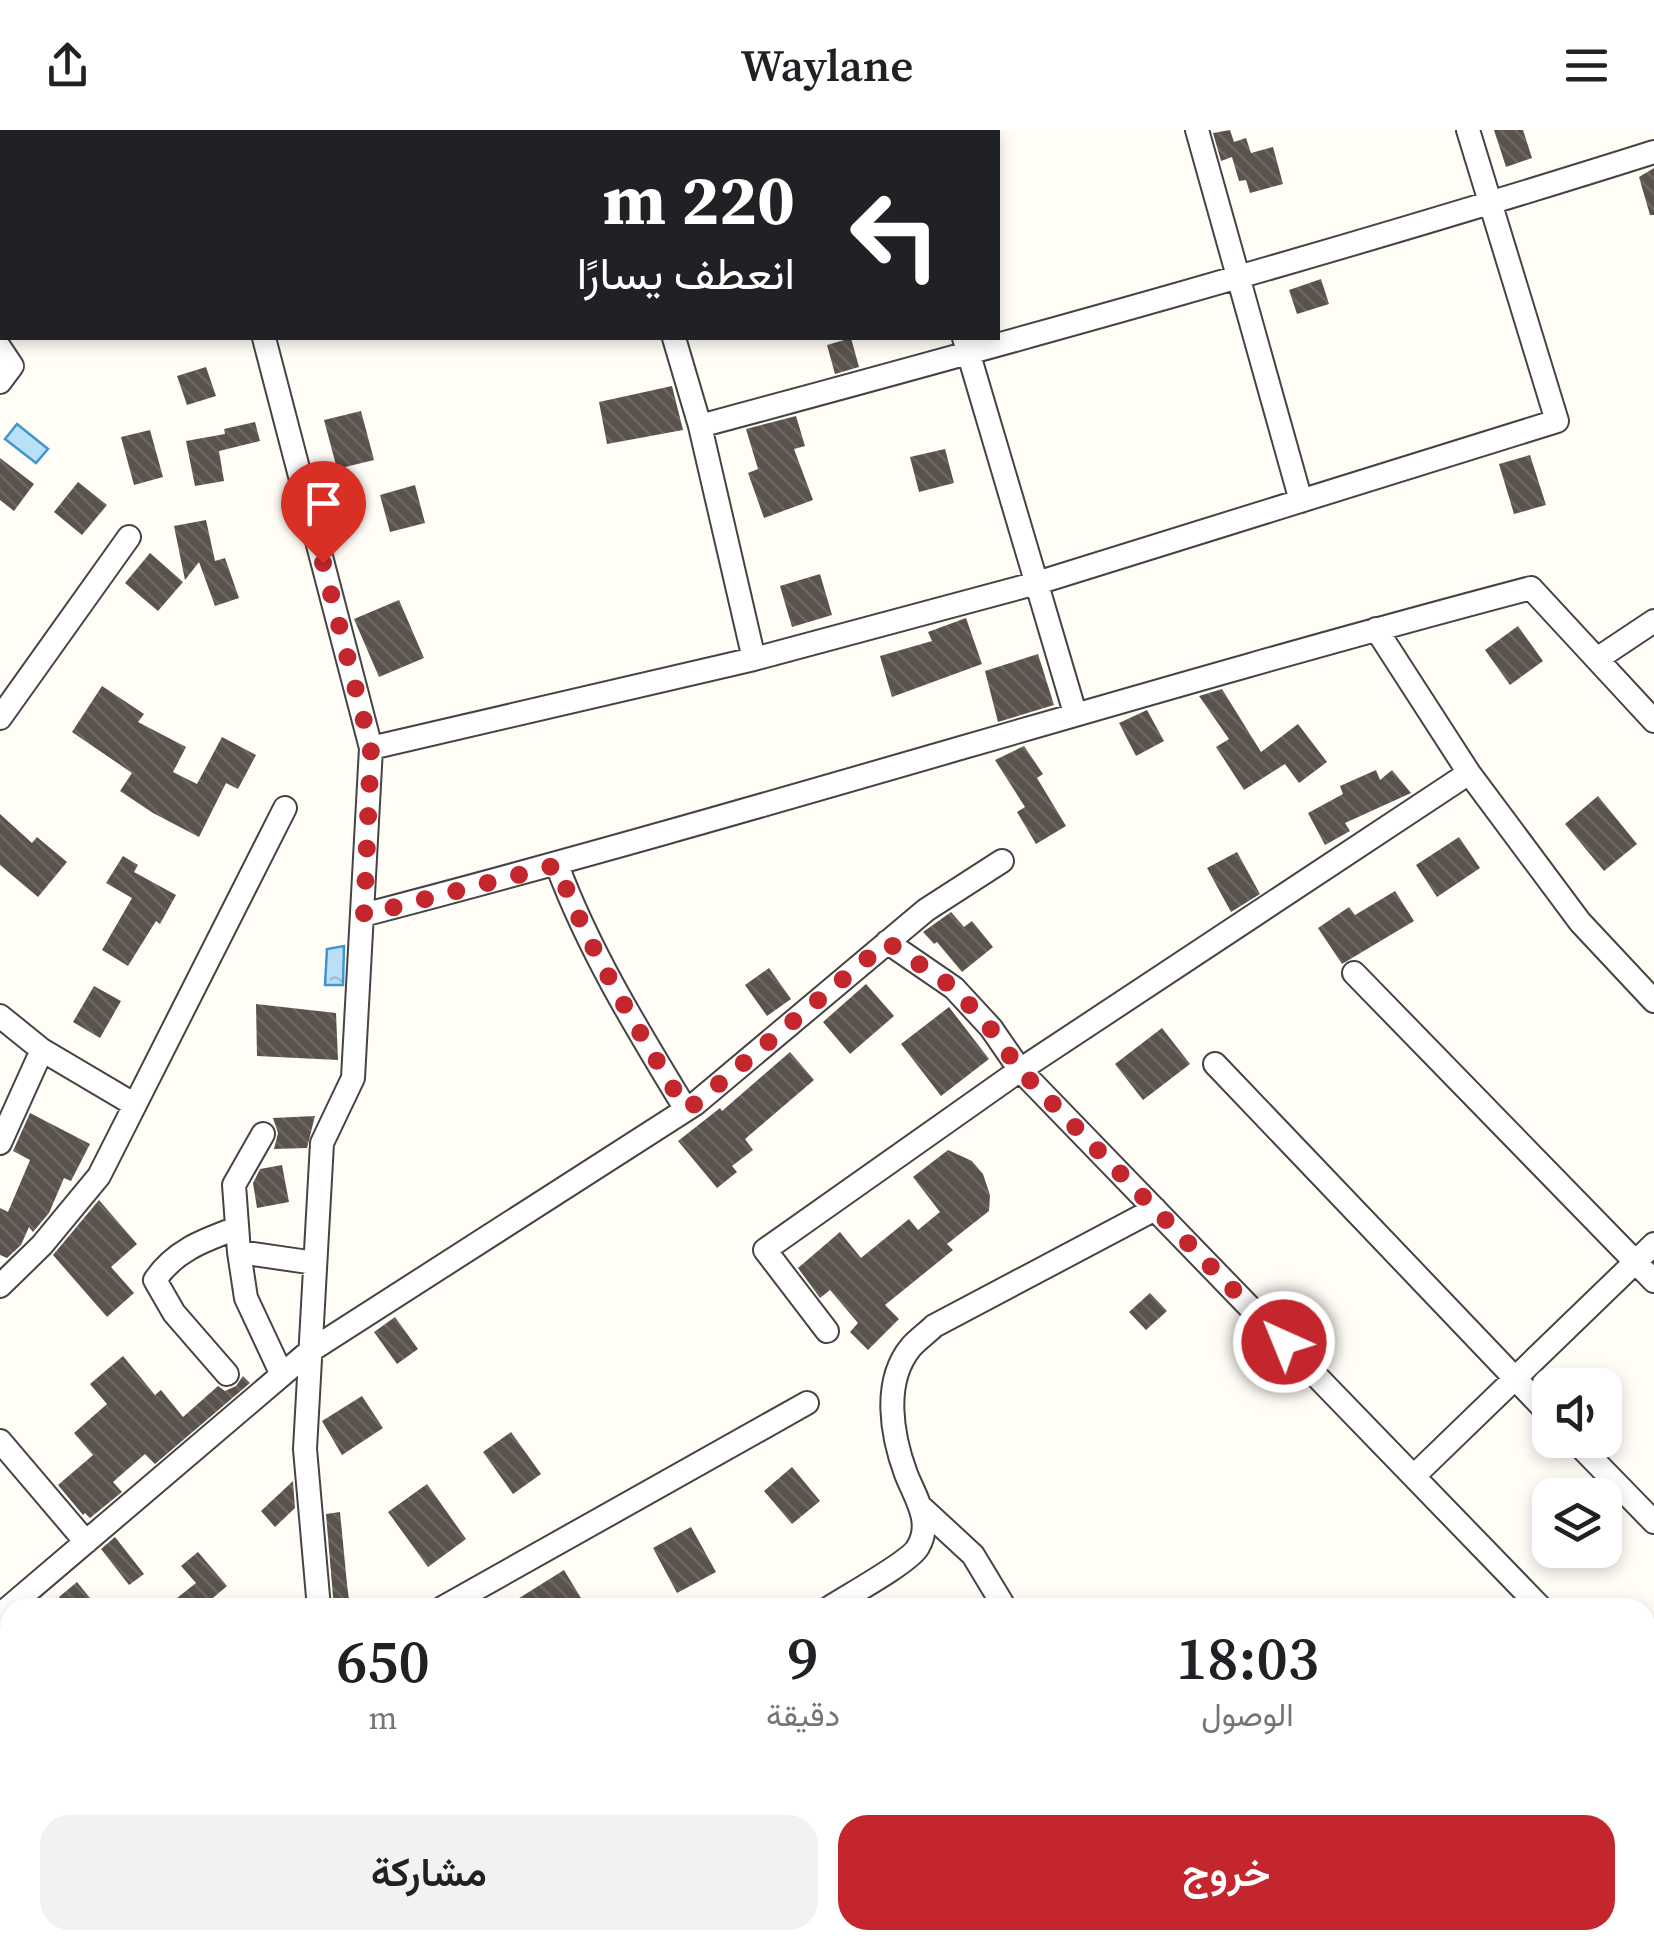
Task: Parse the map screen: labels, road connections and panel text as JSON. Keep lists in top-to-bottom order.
{
  "page": {
    "header": "Waylane",
    "turn": ["220 m", "انعطف يسارًا"],
    "eta": [
      "18:03",
      "الوصول",
      "9",
      "دقيقة",
      "650",
      "m"
    ],
    "buttons": ["خروج", "مشاركة"]
  }
}
